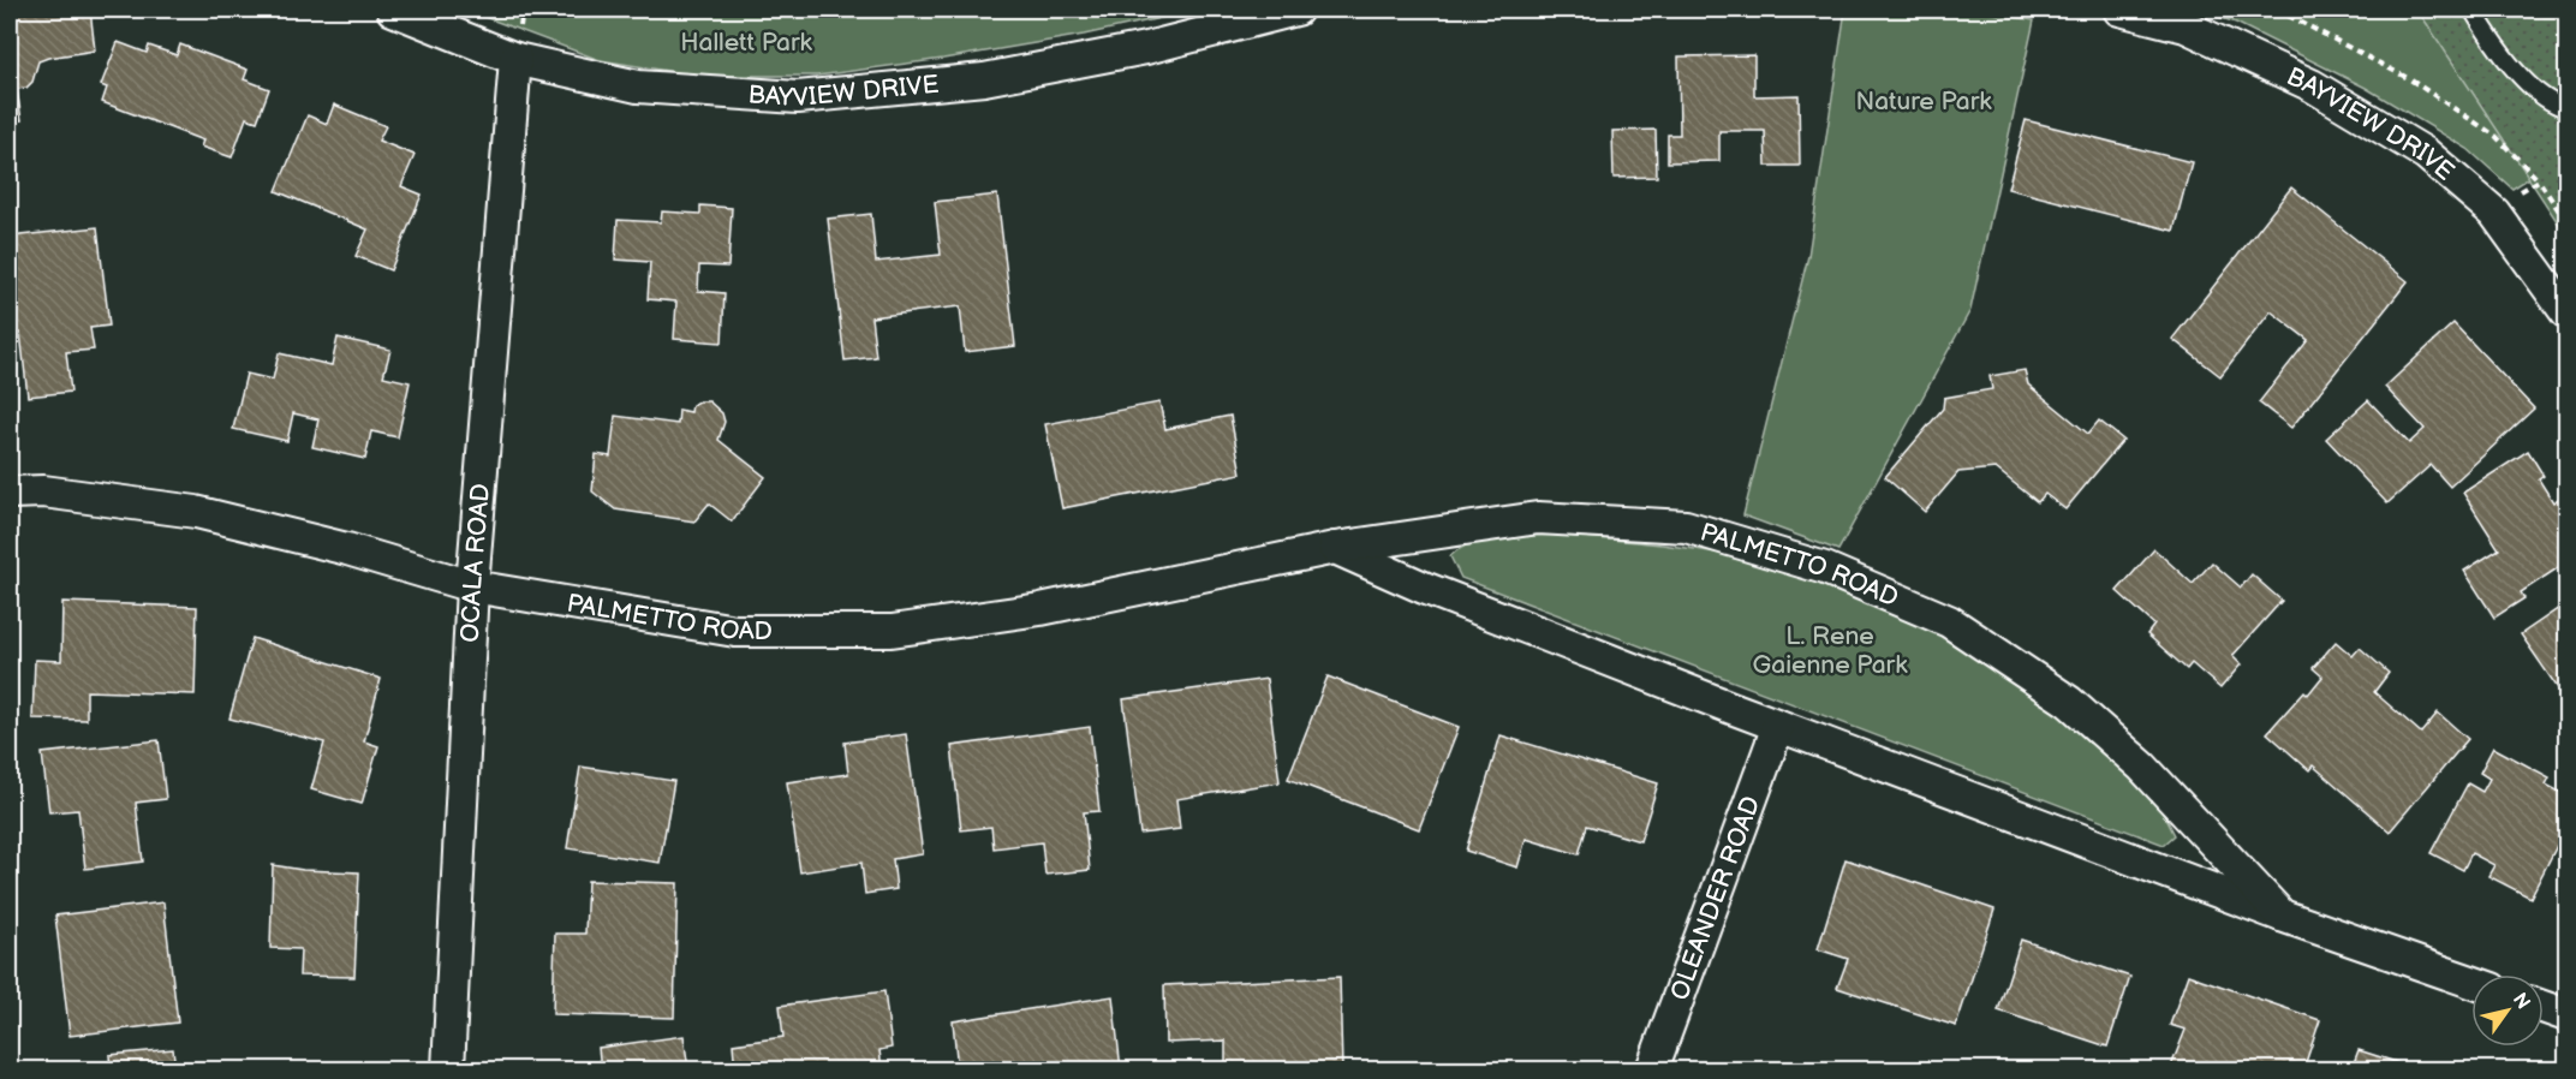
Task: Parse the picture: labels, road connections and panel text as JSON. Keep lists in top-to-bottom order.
{
  "streets": {
    "street": [
      "BAYVIEW DRIVE",
      "OCALA ROAD",
      "PALMETTO ROAD",
      "OLEANDER ROAD"
    ]
  },
  "crossings": [
    ["BAYVIEW DRIVE", "OCALA ROAD"],
    ["OCALA ROAD", "PALMETTO ROAD"],
    ["PALMETTO ROAD", "OLEANDER ROAD"]
  ],
  "parks": ["Hallett Park", "Nature Park", "L. Rene Gaienne Park"],
  "north": "top right"
}
